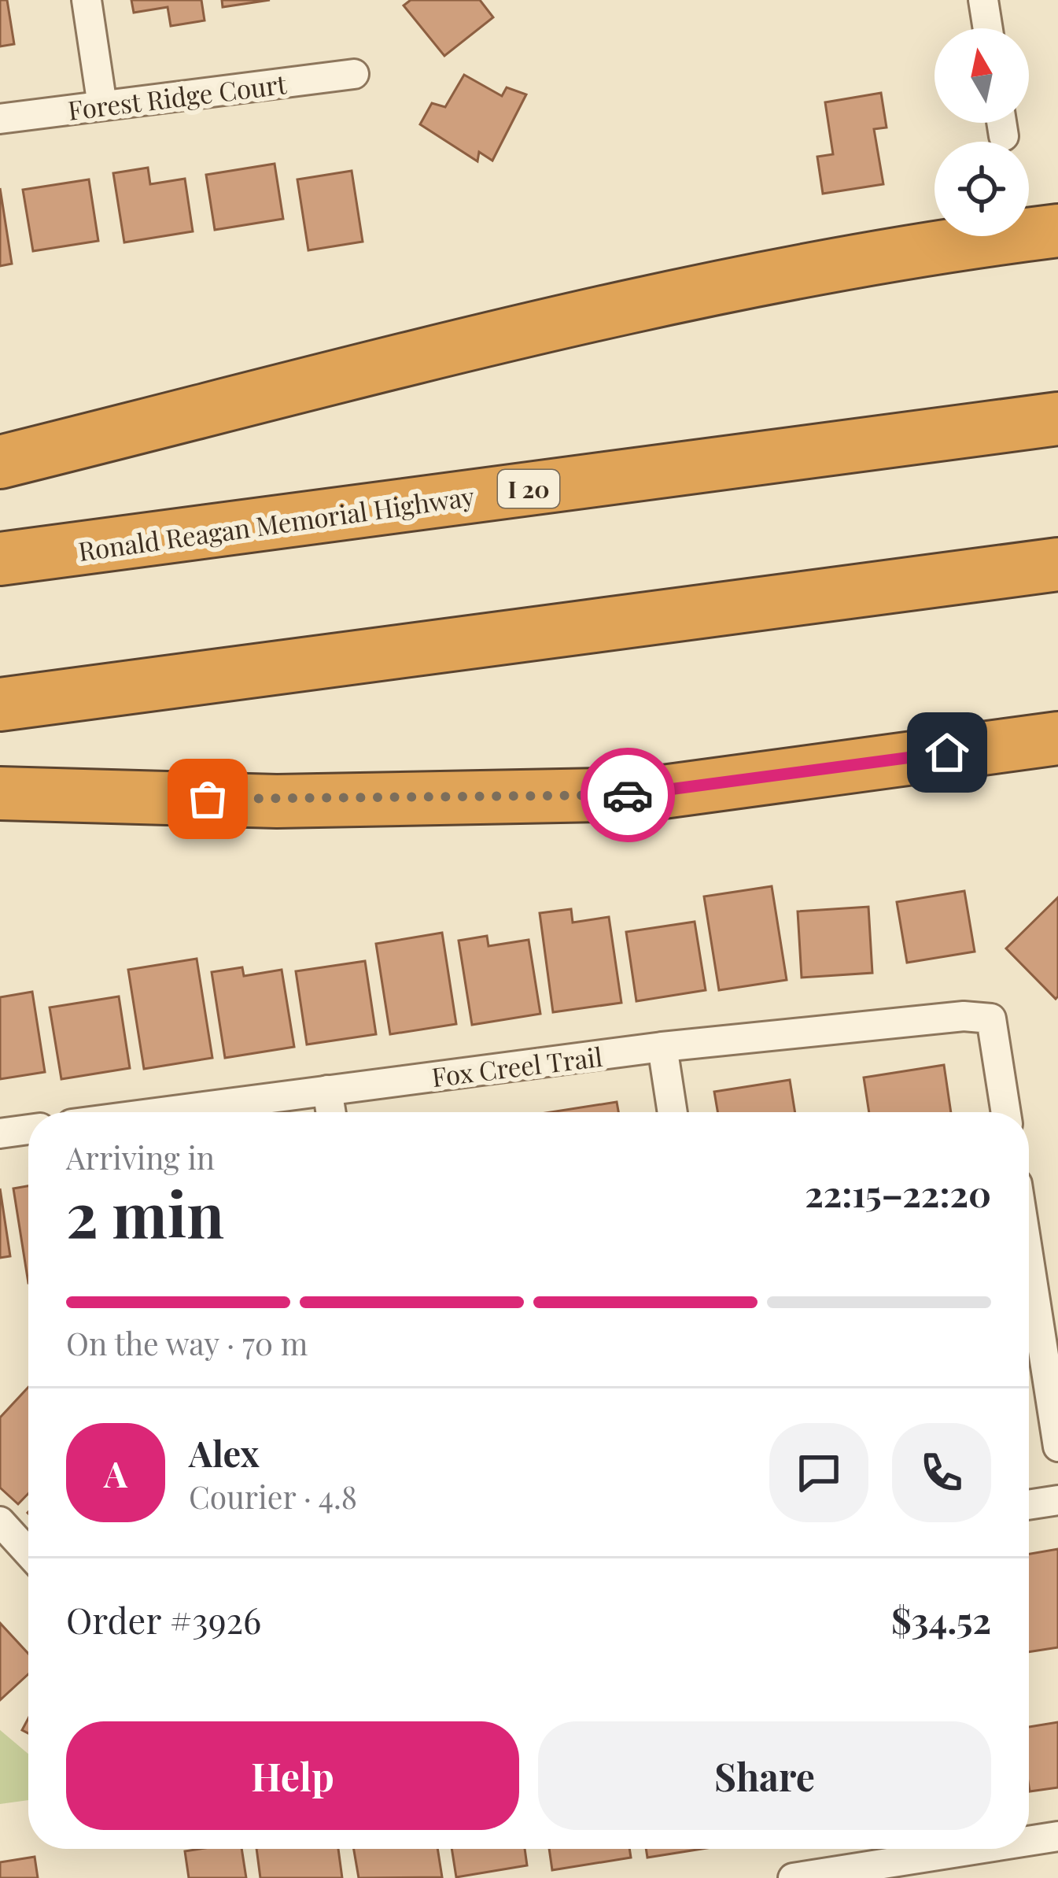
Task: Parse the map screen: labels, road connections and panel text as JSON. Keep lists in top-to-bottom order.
{
  "streets": {
    "highway": ["I 20", "Ronald Reagan Memorial Highway"],
    "street": ["Forest Ridge Court", "Fox Creel Trail"]
  },
  "north": "top",
  "page": {
    "heading": ["2 min", "Arriving in", "22:15–22:20"],
    "panel": [
      "Alex",
      "Courier · 4.8",
      "Order #3926",
      "$34.52"
    ],
    "bar": "On the way · 70 m",
    "round": "A",
    "buttons": ["Help", "Share"]
  }
}
